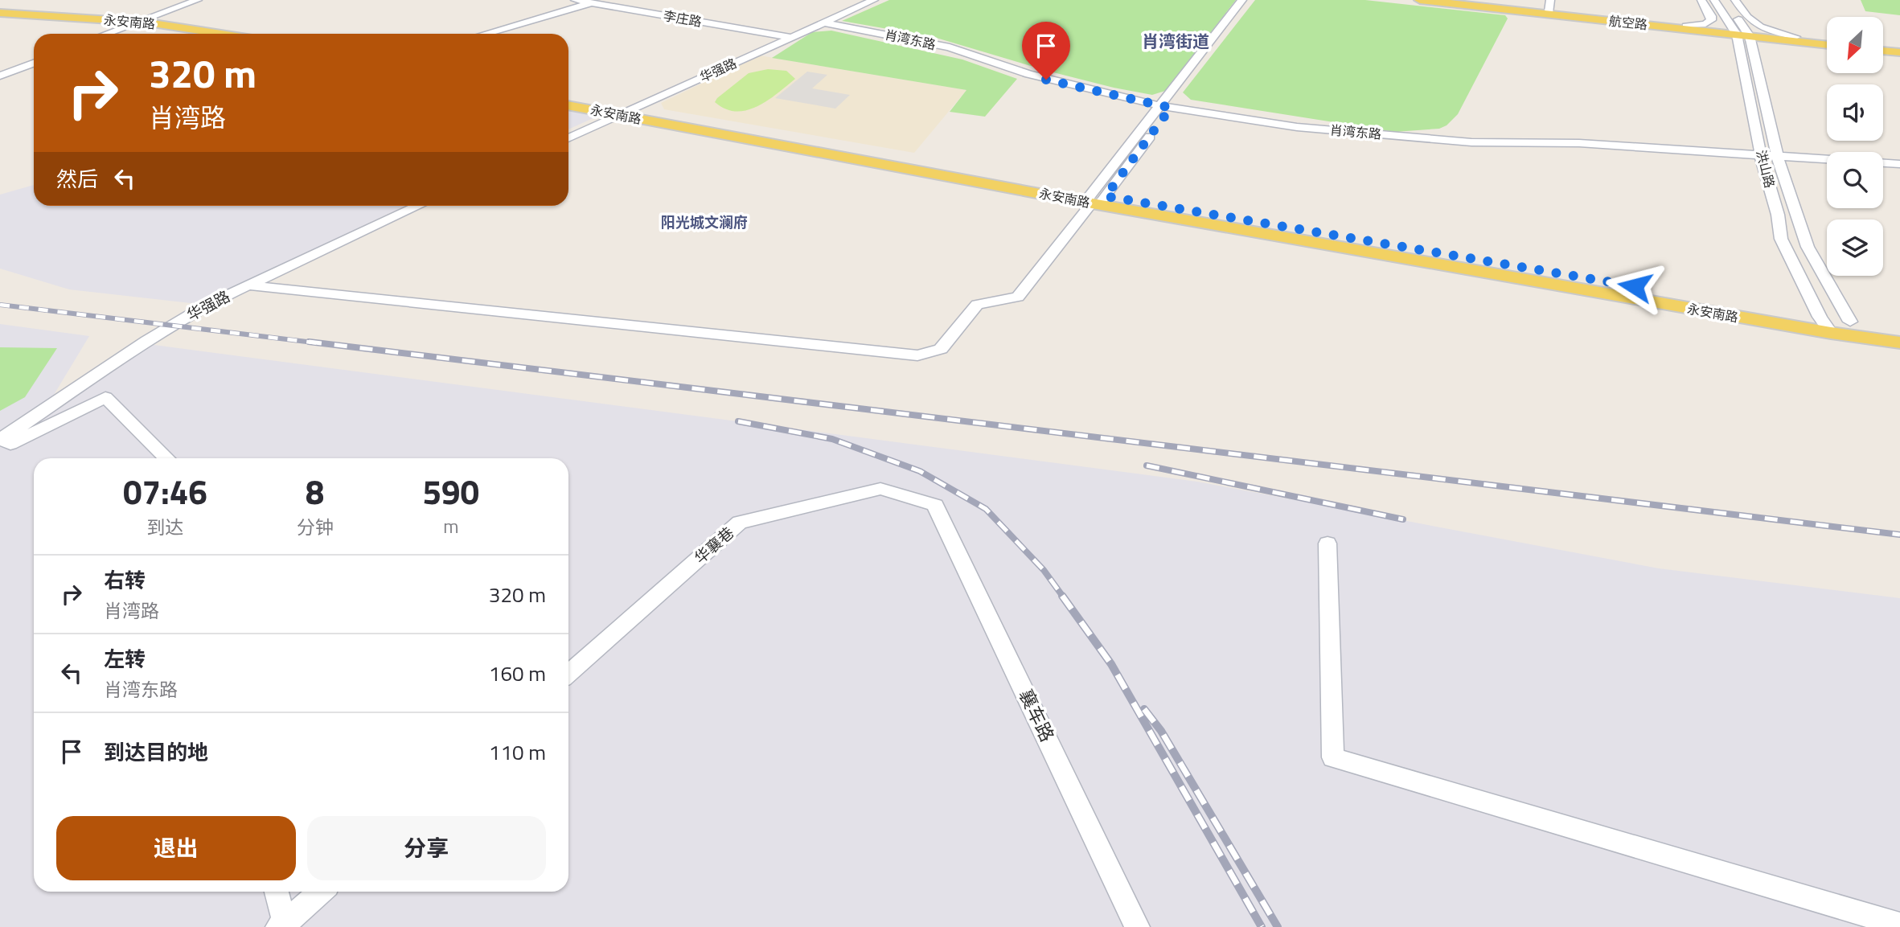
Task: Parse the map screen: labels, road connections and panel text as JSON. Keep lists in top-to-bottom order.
{
  "streets": {
    "main road": ["永安南路", "航空路"],
    "street": [
      "李庄路",
      "肖湾东路",
      "华强路",
      "洪山路",
      "华襄巷",
      "襄车路"
    ]
  },
  "crossings": [
    ["李庄路", "华强路"],
    ["永安南路", "华强路"],
    ["永安南路", "洪山路"],
    ["航空路", "洪山路"],
    ["肖湾东路", "华强路"],
    ["肖湾东路", "洪山路"],
    ["华襄巷", "襄车路"]
  ],
  "districts": ["肖湾街道", "阳光城文澜府"],
  "north": "bottom left",
  "page": {
    "turn": ["320 m", "肖湾路"],
    "then": "然后",
    "eta": [
      "07:46",
      "到达",
      "8",
      "分钟",
      "590",
      "m"
    ],
    "list": [
      {
        "name": "右转",
        "note": "肖湾路",
        "value": "320 m"
      },
      {
        "name": "左转",
        "note": "肖湾东路",
        "value": "160 m"
      },
      {
        "name": "到达目的地",
        "value": "110 m"
      }
    ],
    "buttons": ["退出", "分享"]
  }
}
